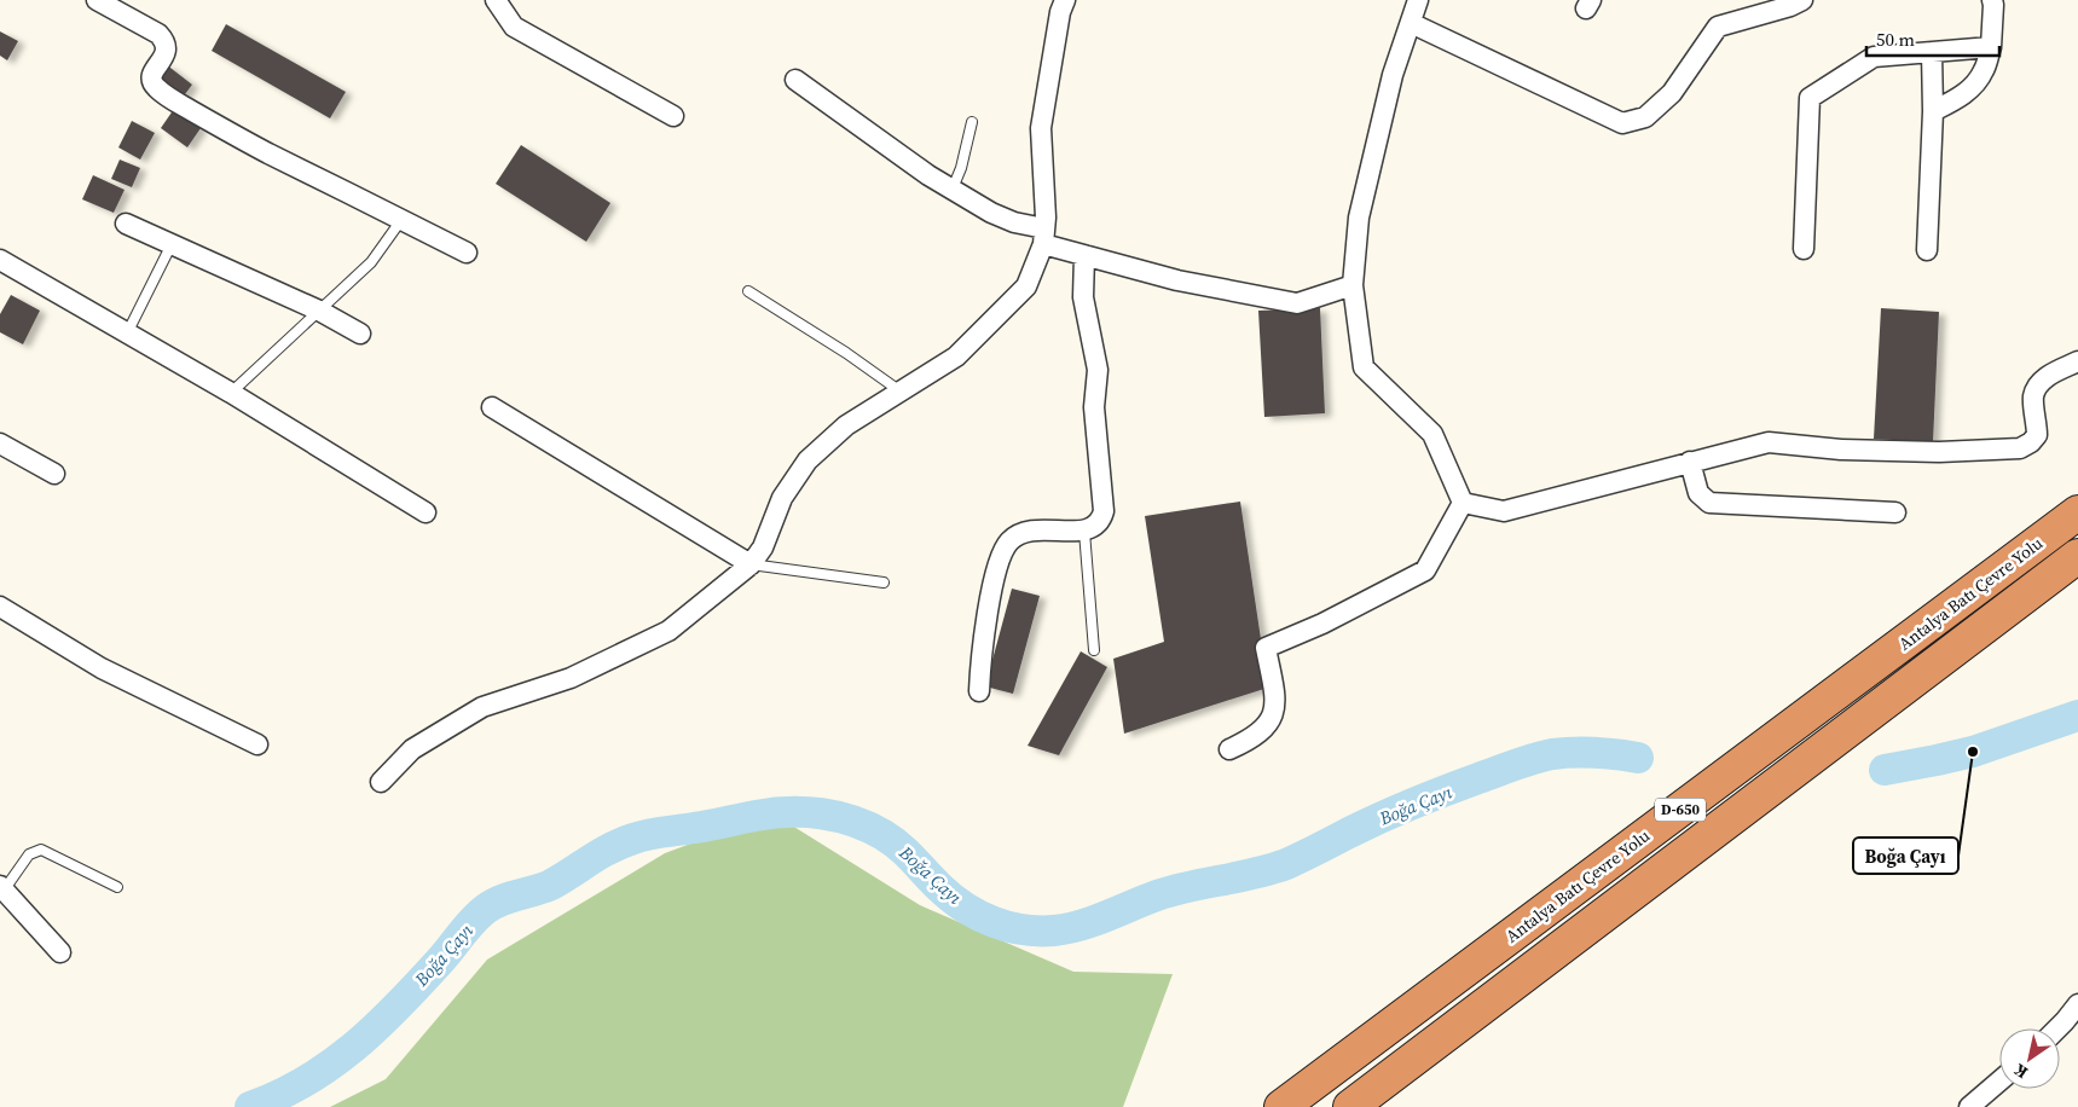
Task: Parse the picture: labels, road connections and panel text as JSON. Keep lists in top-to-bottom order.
{
  "streets": {
    "highway": ["Antalya Batı Çevre Yolu", "D-650"]
  },
  "water": ["Boğa Çayı"],
  "places": ["Boğa Çayı"],
  "scale_bar": "50 m",
  "north": "bottom left"
}
